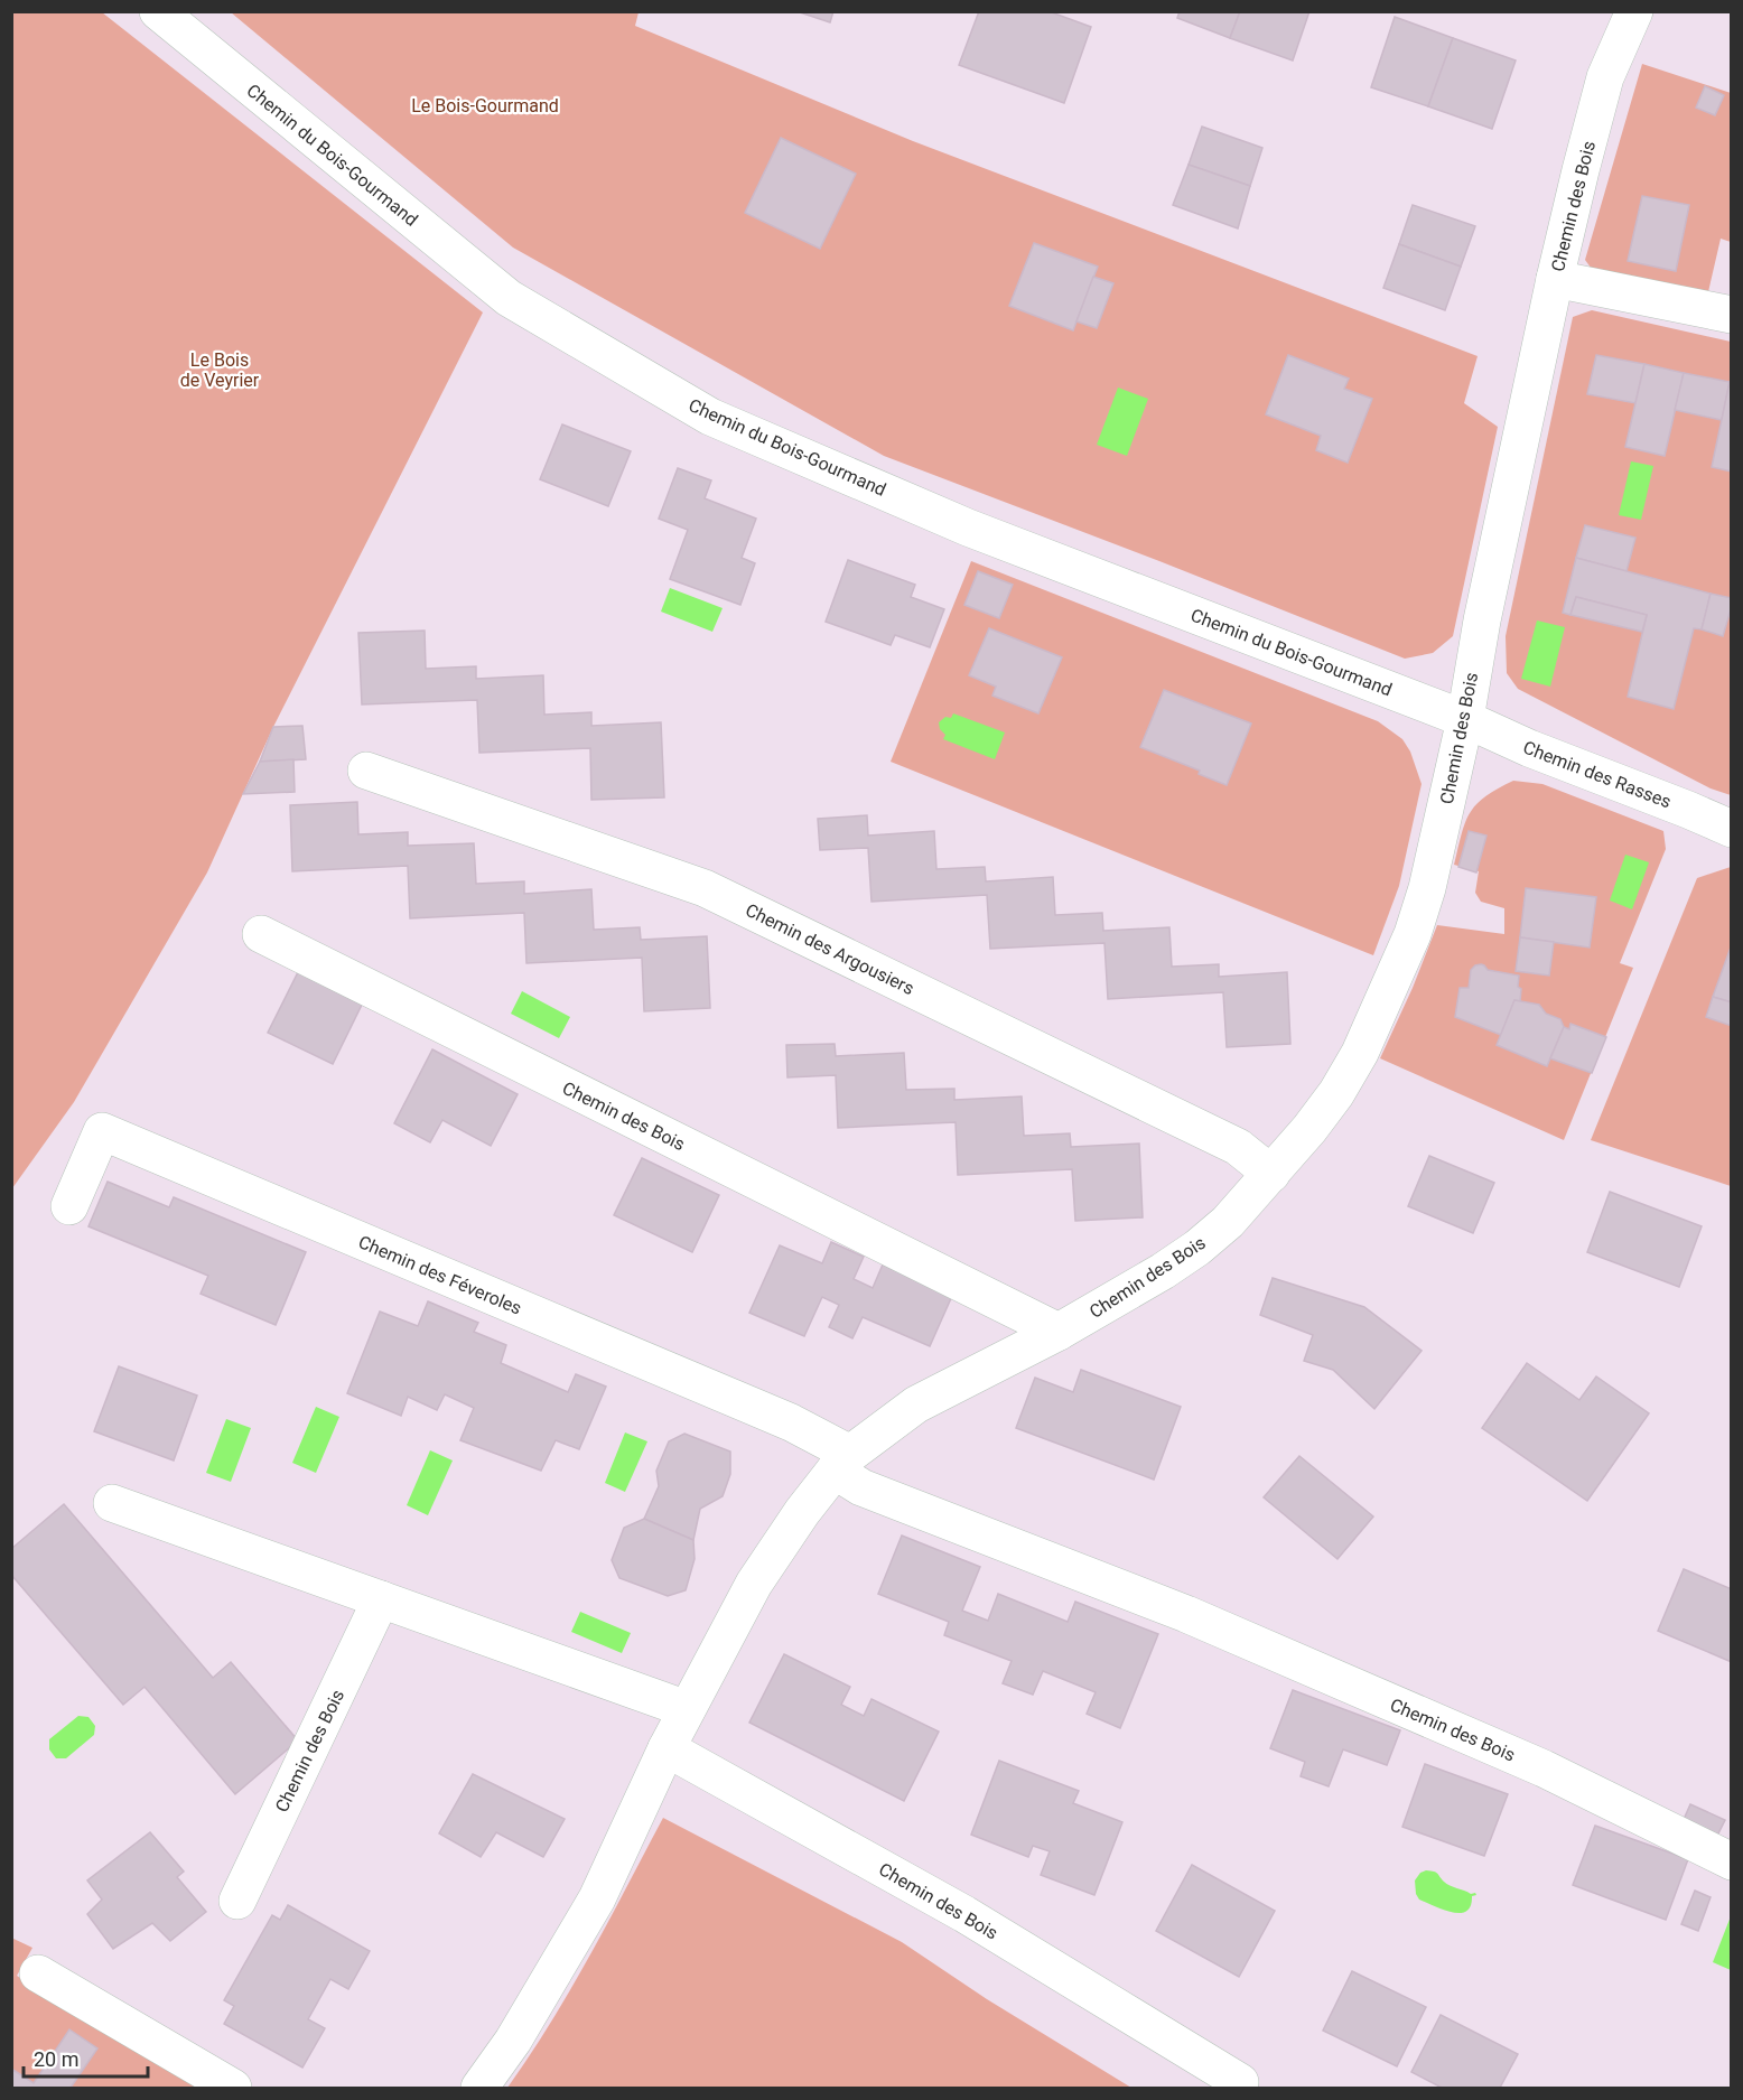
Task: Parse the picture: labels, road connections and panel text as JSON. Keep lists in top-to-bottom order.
{
  "streets": {
    "street": [
      "Chemin du Bois-Gourmand",
      "Chemin des Bois",
      "Chemin des Rasses",
      "Chemin des Argousiers",
      "Chemin des Féveroles"
    ]
  },
  "crossings": [
    ["Chemin du Bois-Gourmand", "Chemin des Bois"],
    ["Chemin du Bois-Gourmand", "Chemin des Rasses"],
    ["Chemin des Bois", "Chemin des Rasses"],
    ["Chemin des Bois", "Chemin des Argousiers"],
    ["Chemin des Bois", "Chemin des Féveroles"]
  ],
  "parks": ["Le Bois-Gourmand", "Le Bois de Veyrier"],
  "scale_bar": "20 m"
}
